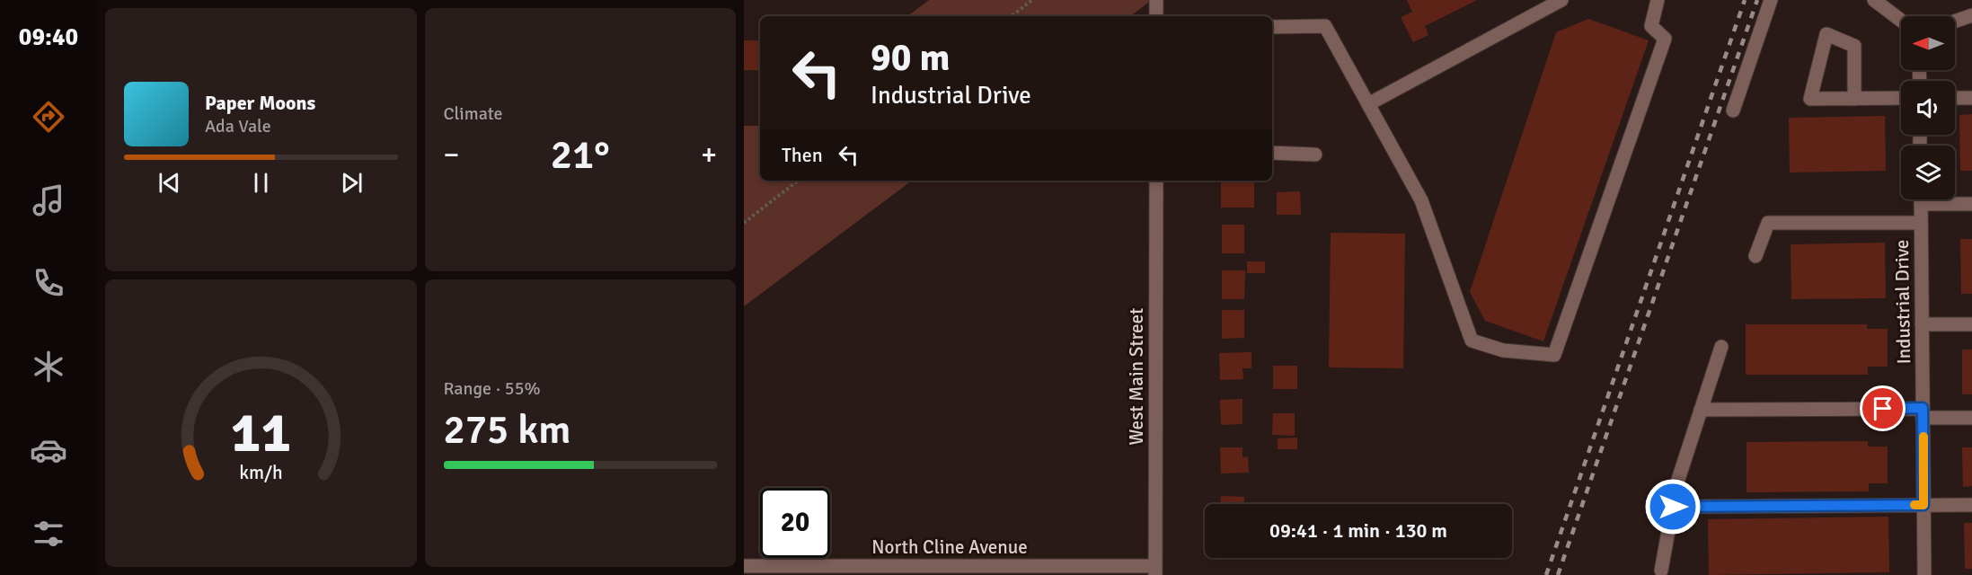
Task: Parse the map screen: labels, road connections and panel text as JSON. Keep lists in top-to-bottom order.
{
  "streets": {
    "street": ["Industrial Drive", "West Main Street", "North Cline Avenue"]
  },
  "crossings": [
    ["West Main Street", "North Cline Avenue"]
  ],
  "north": "left",
  "page": {
    "tabs": "09:40",
    "tile": [
      "Climate",
      ["Range · 55%", "275 km"]
    ],
    "turn": ["90 m", "Industrial Drive"],
    "song": ["Paper Moons", "Ada Vale"],
    "then": "Then",
    "heat": ["−", "21°", "+"],
    "limit": "20",
    "trip": "09:41 · 1 min · 130 m",
    "gauge": ["11", "km/h"]
  }
}
